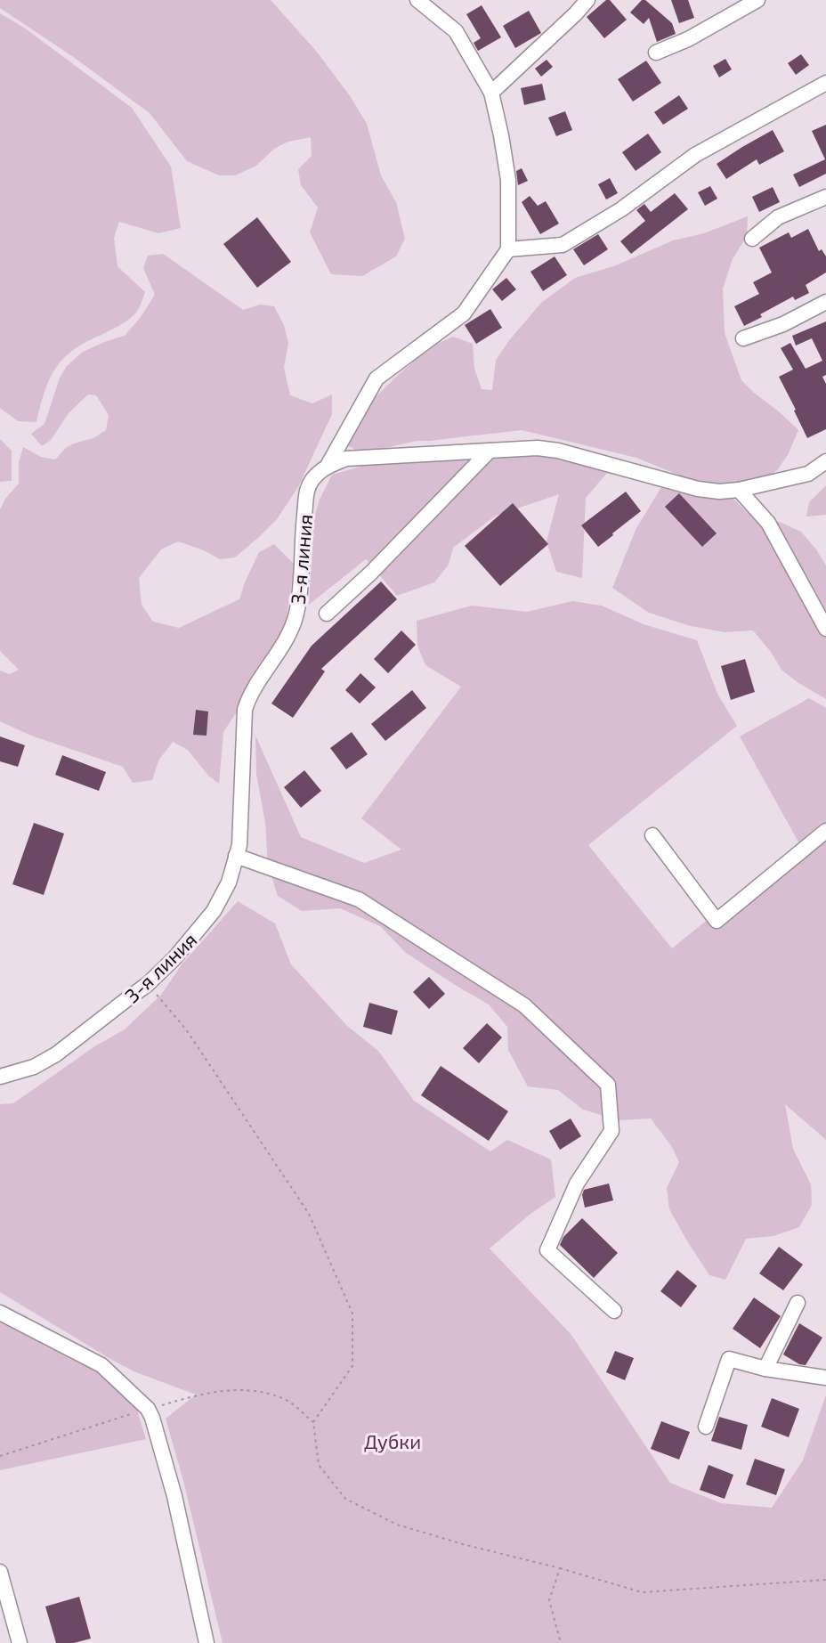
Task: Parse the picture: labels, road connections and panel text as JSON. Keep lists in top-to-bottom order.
{
  "streets": {
    "street": ["3-я линия"]
  },
  "parks": ["Дубки"]
}
